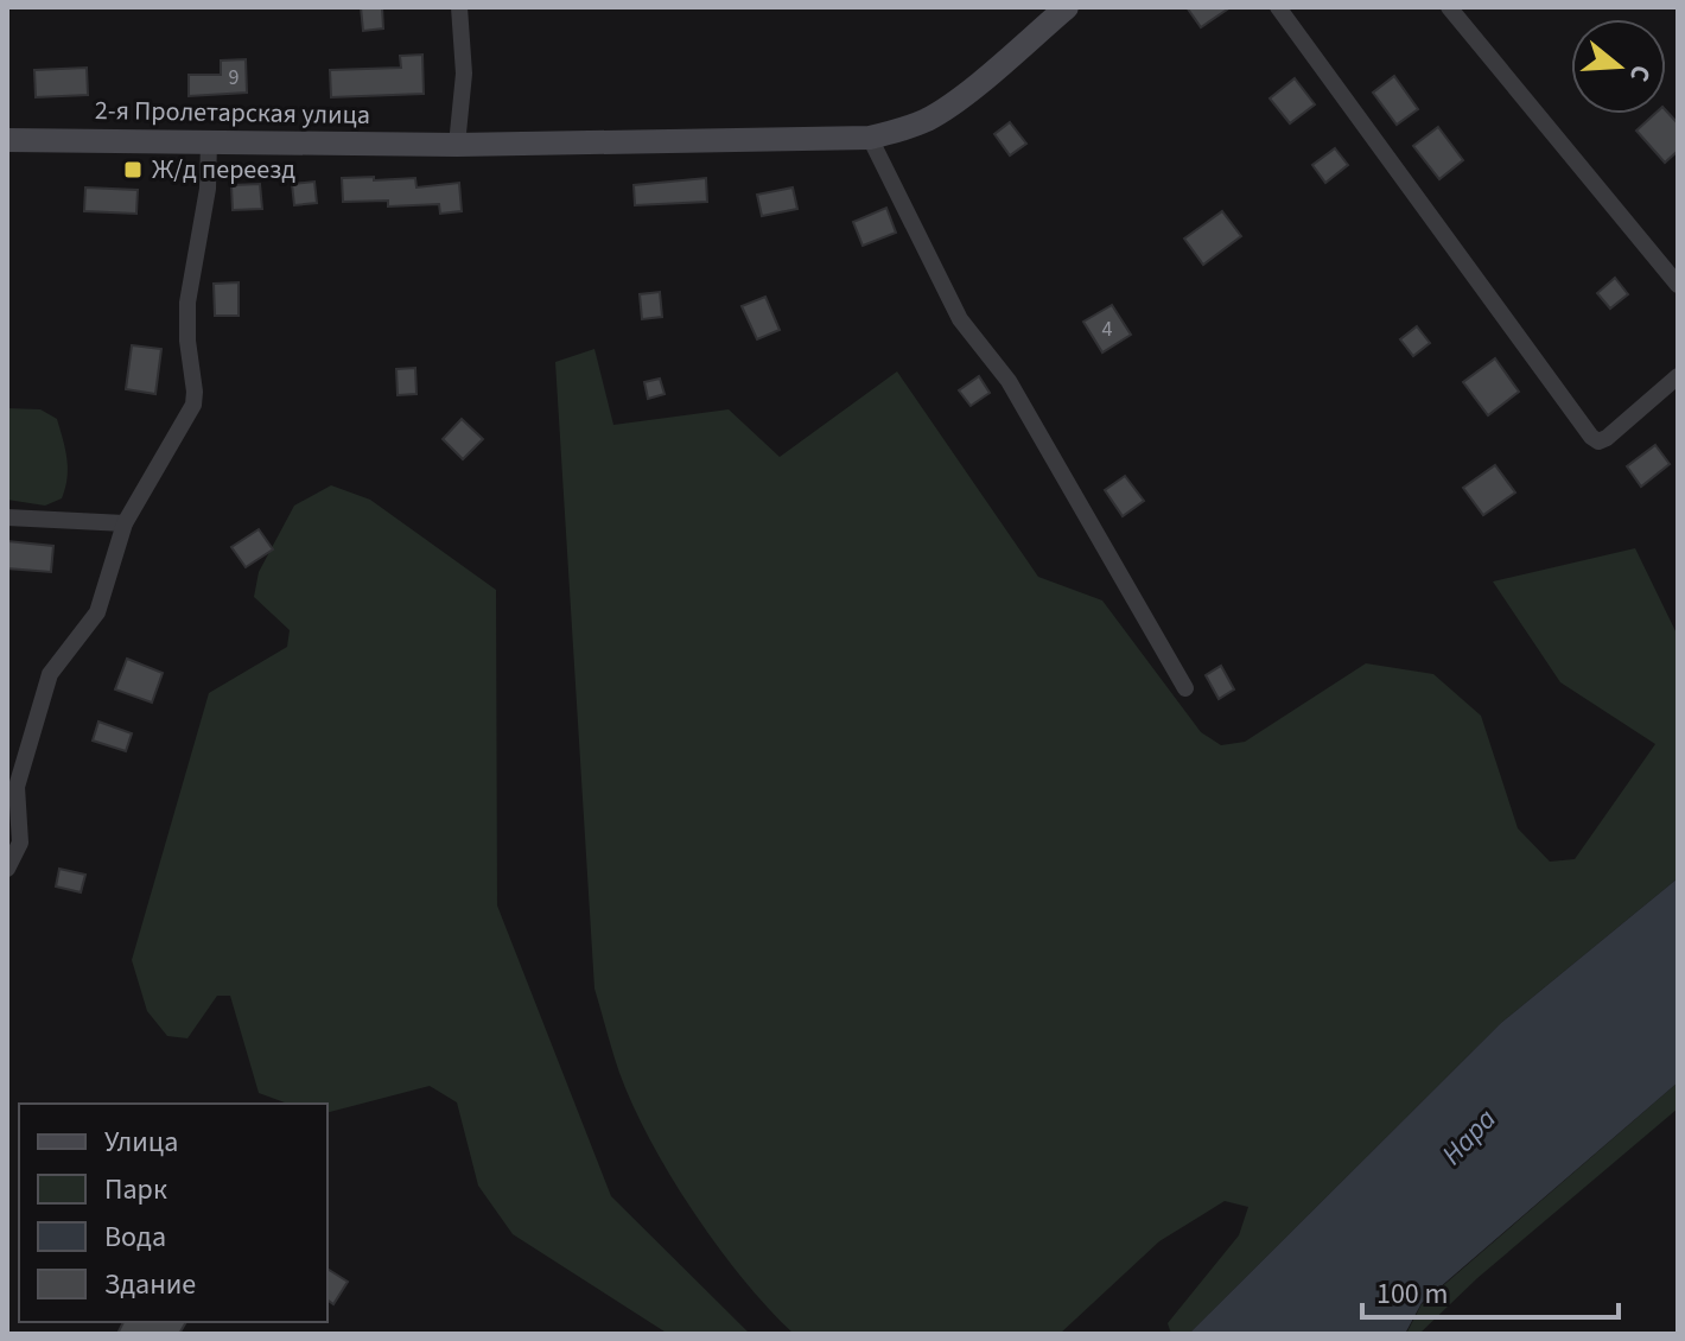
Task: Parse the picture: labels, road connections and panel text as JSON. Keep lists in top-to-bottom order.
{
  "streets": {
    "main road": ["2-я Пролетарская улица"]
  },
  "water": ["Нара"],
  "places": {
    "transit": ["Ж/д переезд"]
  },
  "house_numbers": ["9", "4"],
  "legend": [
    "Улица",
    "Парк",
    "Вода",
    "Здание"
  ],
  "scale_bar": "100 m",
  "north": "right"
}
